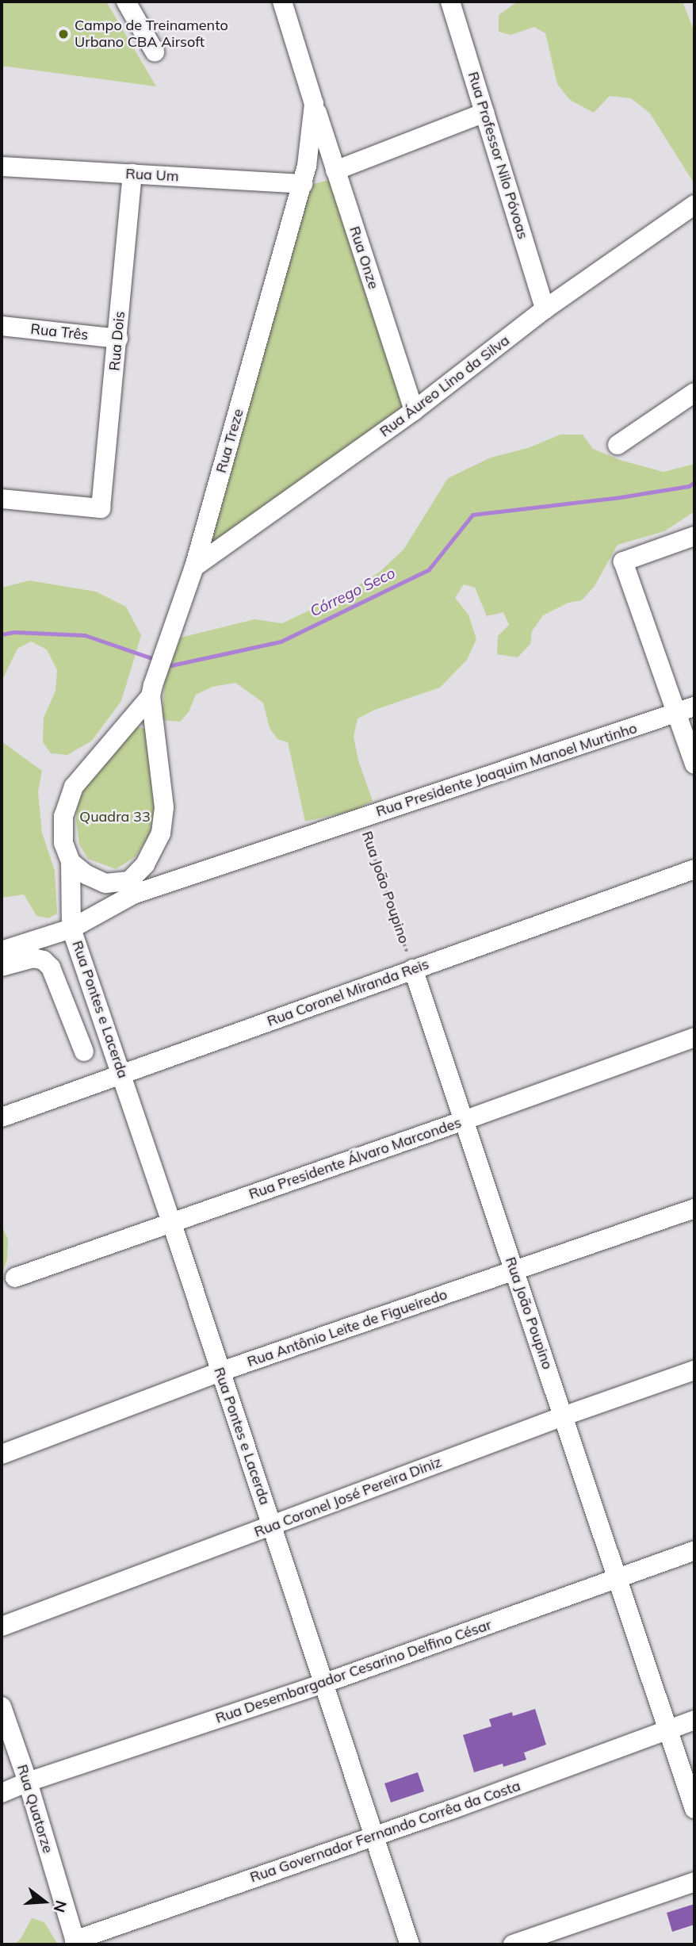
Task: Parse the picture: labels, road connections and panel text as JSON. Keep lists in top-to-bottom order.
{
  "streets": {
    "street": [
      "Rua Professor Nilo Póvoas",
      "Rua Um",
      "Rua Onze",
      "Rua Três",
      "Rua Dois",
      "Rua Áureo Lino da Silva",
      "Rua Treze",
      "Rua Presidente Joaquim Manoel Murtinho",
      "Rua João Poupino",
      "Rua Coronel Miranda Reis",
      "Rua Pontes e Lacerda",
      "Rua Presidente Álvaro Marcondes",
      "Rua Antônio Leite de Figueiredo",
      "Rua Coronel José Pereira Diniz",
      "Rua Desembargador Cesarino Delfino César",
      "Rua Quatorze",
      "Rua Governador Fernando Corrêa da Costa"
    ]
  },
  "crossings": [
    ["Rua Professor Nilo Póvoas", "Rua Áureo Lino da Silva"],
    ["Rua Um", "Rua Dois"],
    ["Rua Um", "Rua Treze"],
    ["Rua Onze", "Rua Áureo Lino da Silva"],
    ["Rua Onze", "Rua Treze"],
    ["Rua Três", "Rua Dois"],
    ["Rua Áureo Lino da Silva", "Rua Treze"],
    ["Rua Treze", "Rua Presidente Joaquim Manoel Murtinho"],
    ["Rua Treze", "Rua Pontes e Lacerda"],
    ["Rua Presidente Joaquim Manoel Murtinho", "Rua João Poupino"],
    ["Rua Presidente Joaquim Manoel Murtinho", "Rua Pontes e Lacerda"],
    ["Rua João Poupino", "Rua Coronel Miranda Reis"],
    ["Rua João Poupino", "Rua Presidente Álvaro Marcondes"],
    ["Rua João Poupino", "Rua Antônio Leite de Figueiredo"],
    ["Rua João Poupino", "Rua Coronel José Pereira Diniz"],
    ["Rua João Poupino", "Rua Desembargador Cesarino Delfino César"],
    ["Rua João Poupino", "Rua Governador Fernando Corrêa da Costa"],
    ["Rua Coronel Miranda Reis", "Rua Pontes e Lacerda"],
    ["Rua Pontes e Lacerda", "Rua Presidente Álvaro Marcondes"],
    ["Rua Pontes e Lacerda", "Rua Antônio Leite de Figueiredo"],
    ["Rua Pontes e Lacerda", "Rua Coronel José Pereira Diniz"],
    ["Rua Pontes e Lacerda", "Rua Desembargador Cesarino Delfino César"],
    ["Rua Pontes e Lacerda", "Rua Governador Fernando Corrêa da Costa"],
    ["Rua Desembargador Cesarino Delfino César", "Rua Quatorze"],
    ["Rua Quatorze", "Rua Governador Fernando Corrêa da Costa"]
  ],
  "water": ["Córrego Seco"],
  "parks": ["Quadra 33"],
  "places": ["Campo de Treinamento Urbano CBA Airsoft"],
  "north": "right"
}
